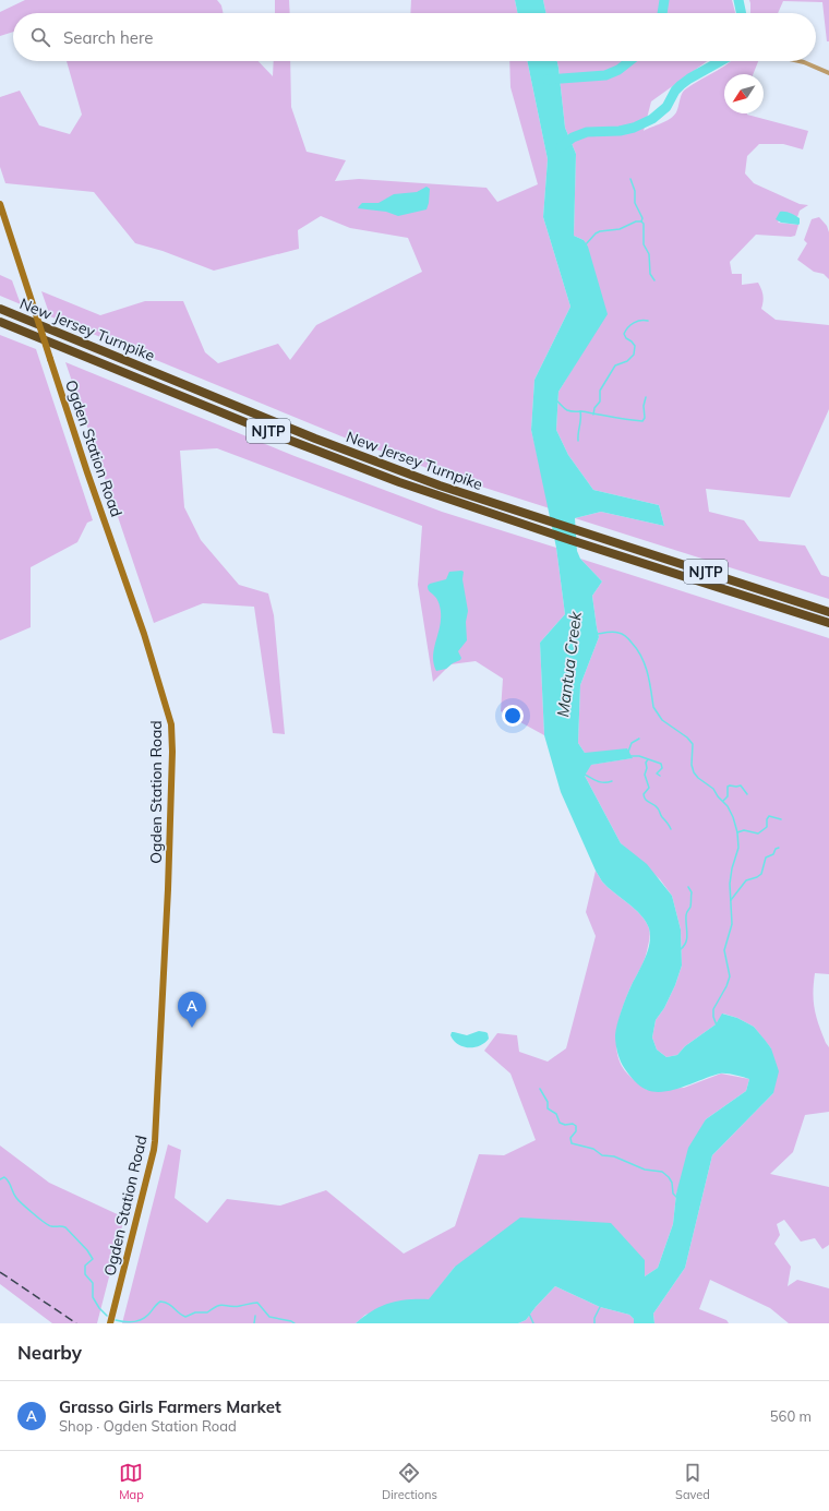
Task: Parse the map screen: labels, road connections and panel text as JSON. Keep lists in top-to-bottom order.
{
  "streets": {
    "highway": ["New Jersey Turnpike", "NJTP"],
    "street": ["Ogden Station Road"]
  },
  "water": ["Mantua Creek"],
  "north": "bottom left",
  "page": {
    "search": "Search here",
    "pins": "A",
    "heading": "Nearby",
    "list": [
      {
        "mark": "A",
        "name": "Grasso Girls Farmers Market",
        "note": "Shop · Ogden Station Road",
        "value": "560 m"
      }
    ],
    "nav": ["Map", "Directions", "Saved"]
  }
}
